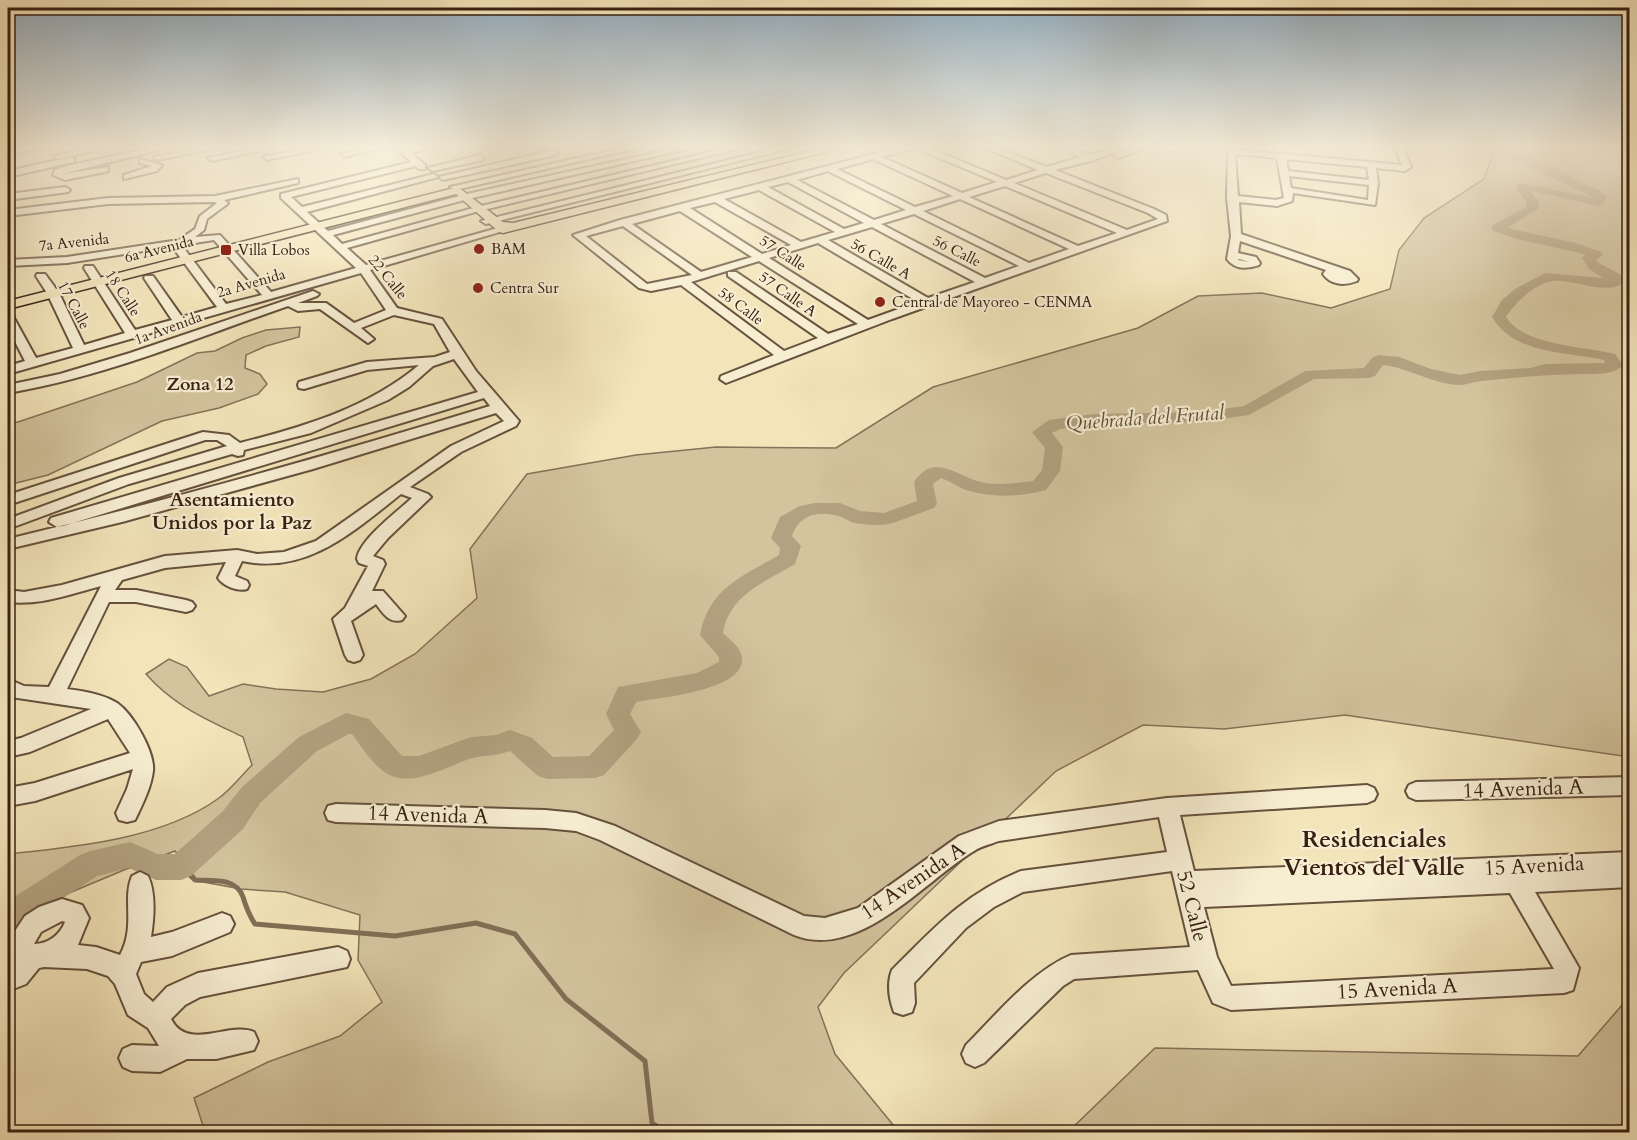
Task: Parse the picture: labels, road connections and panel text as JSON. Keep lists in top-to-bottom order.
{
  "streets": {
    "main road": ["6a Avenida", "2a Avenida"],
    "street": [
      "7a Avenida",
      "56 Calle",
      "57 Calle",
      "56 Calle A",
      "22 Calle",
      "18 Calle",
      "57 Calle A",
      "17 Calle",
      "58 Calle",
      "1a Avenida",
      "14 Avenida A",
      "15 Avenida",
      "52 Calle",
      "15 Avenida A"
    ]
  },
  "crossings": [
    ["7a Avenida", "6a Avenida"],
    ["6a Avenida", "22 Calle"],
    ["6a Avenida", "18 Calle"],
    ["6a Avenida", "17 Calle"],
    ["22 Calle", "2a Avenida"],
    ["22 Calle", "1a Avenida"],
    ["2a Avenida", "18 Calle"],
    ["2a Avenida", "17 Calle"],
    ["2a Avenida", "1a Avenida"],
    ["14 Avenida A", "52 Calle"],
    ["15 Avenida", "52 Calle"],
    ["15 Avenida", "15 Avenida A"],
    ["52 Calle", "15 Avenida A"]
  ],
  "districts": ["Zona 12", "Asentamiento Unidos por la Paz", "Residenciales Vientos del Valle"],
  "water": ["Quebrada del Frutal"],
  "places": {
    "other": ["BAM", "Centra Sur", "Central de Mayoreo - CENMA"],
    "transit": ["Villa Lobos"]
  }
}
